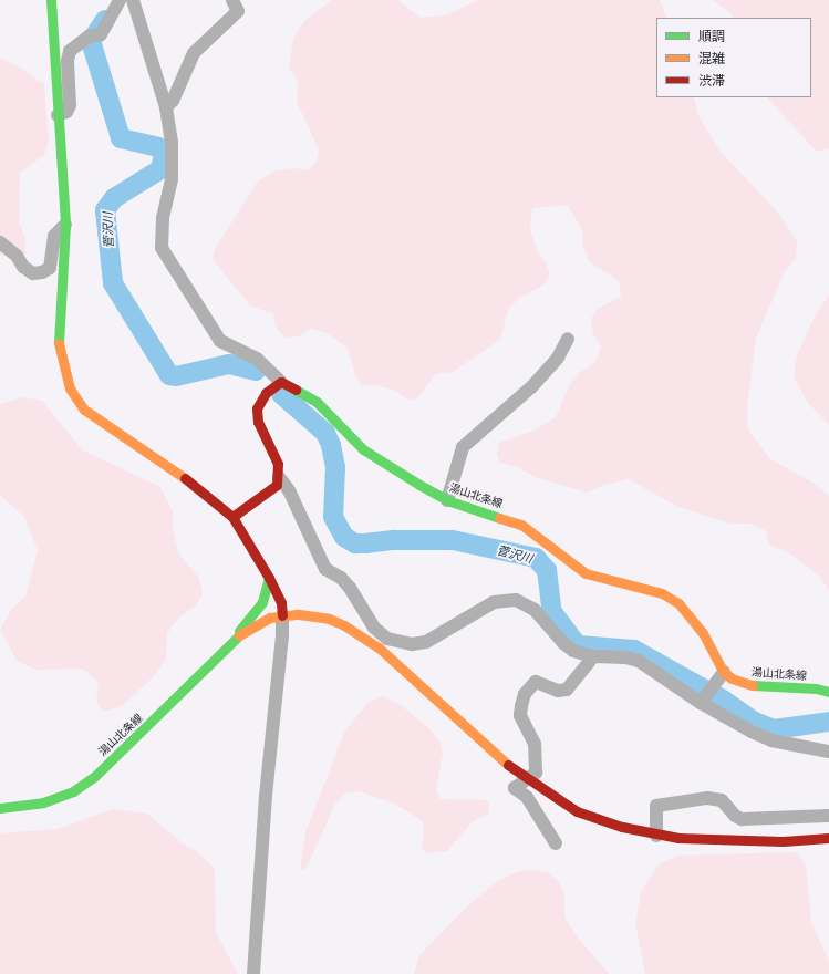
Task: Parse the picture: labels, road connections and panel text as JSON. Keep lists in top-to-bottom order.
{
  "streets": {
    "main road": ["湯山北条線"]
  },
  "water": ["菅沢川"],
  "legend": ["順調", "混雑", "渋滞"]
}
